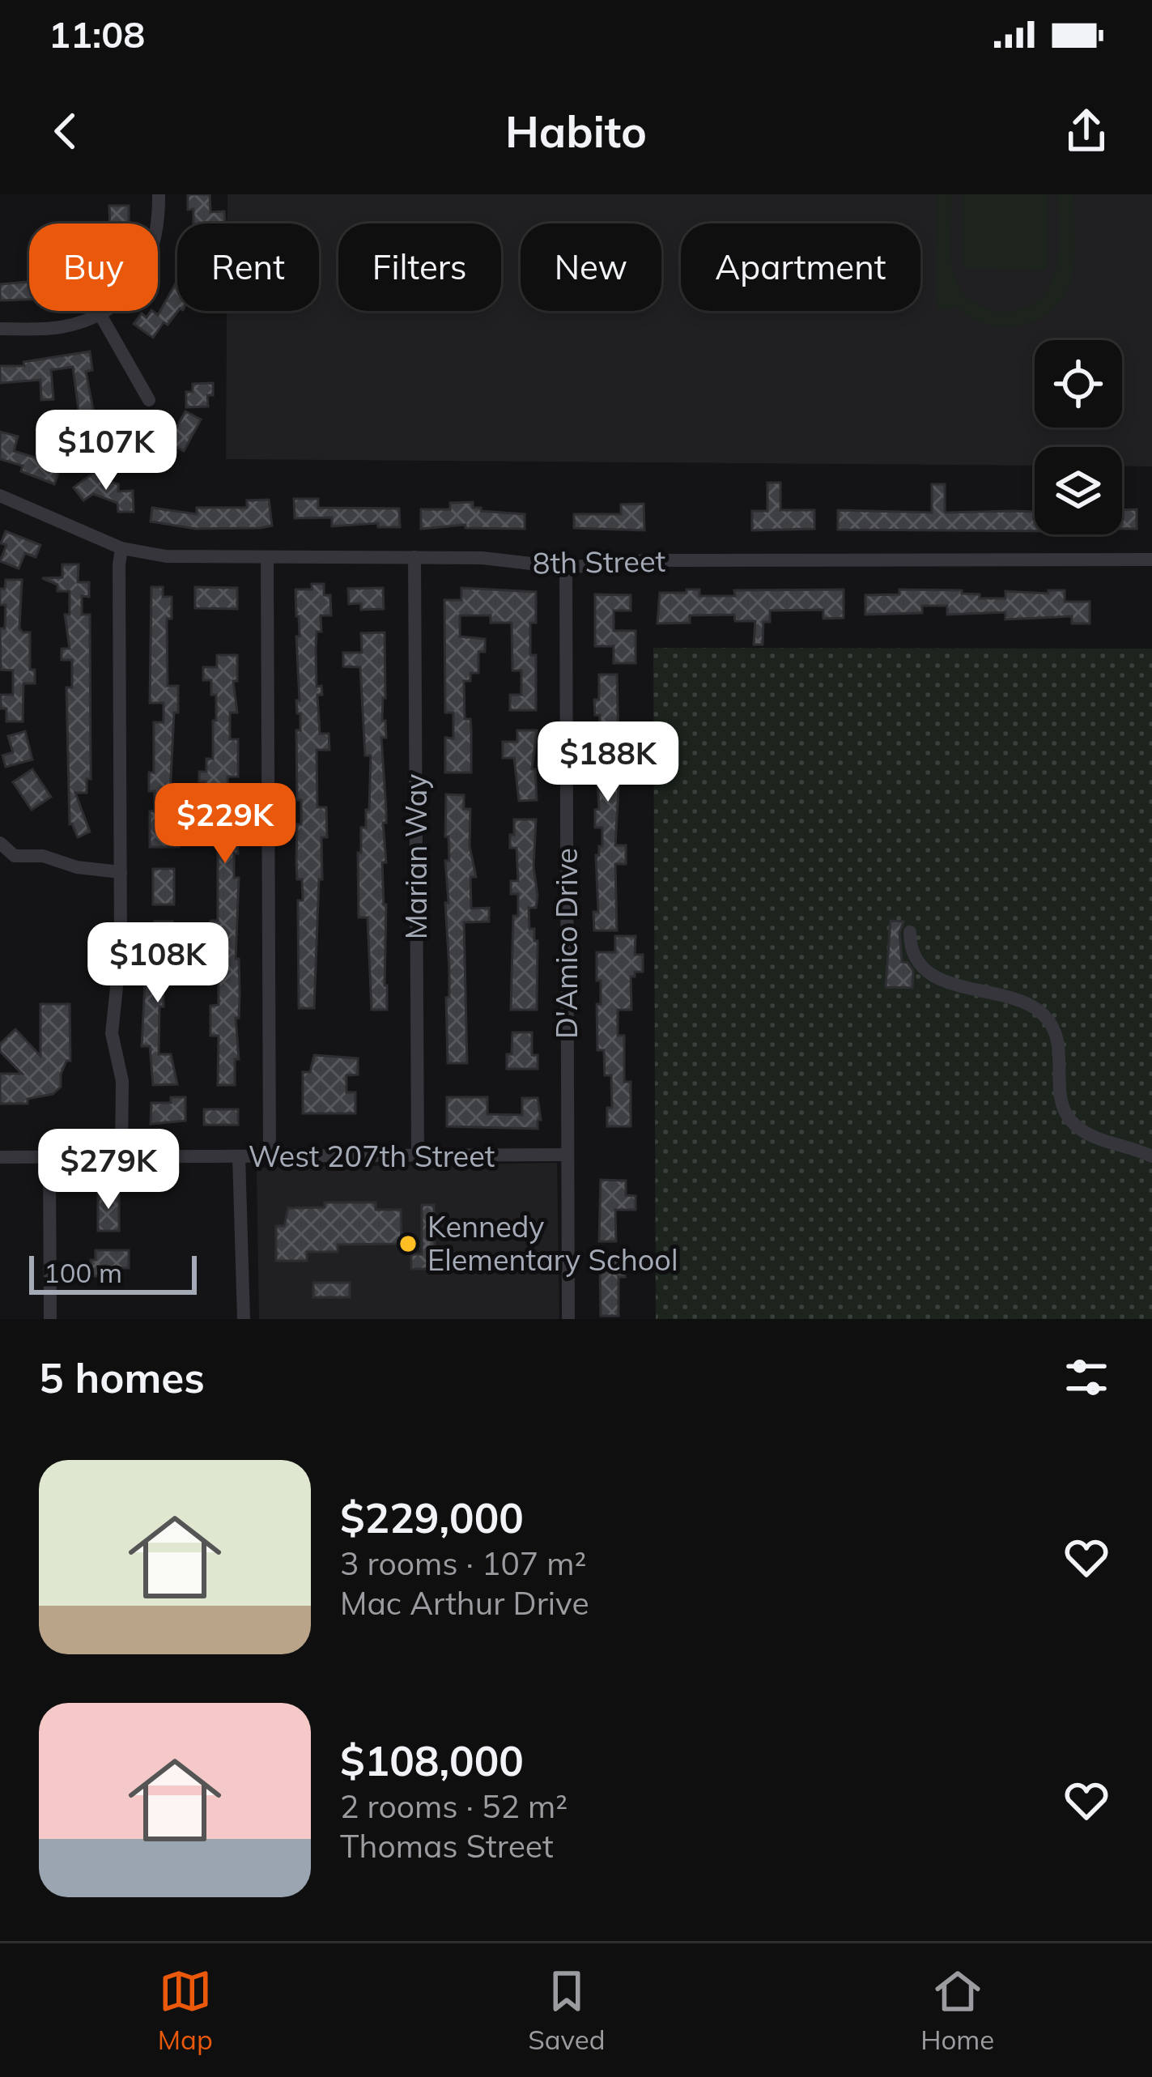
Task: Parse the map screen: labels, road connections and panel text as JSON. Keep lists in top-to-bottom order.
{
  "streets": {
    "street": [
      "8th Street",
      "Marian Way",
      "D'Amico Drive",
      "West 207th Street"
    ]
  },
  "crossings": [
    ["8th Street", "Marian Way"],
    ["8th Street", "D'Amico Drive"],
    ["Marian Way", "West 207th Street"],
    ["D'Amico Drive", "West 207th Street"]
  ],
  "places": ["Kennedy Elementary School"],
  "scale_bar": "100 m",
  "page": {
    "status": "11:08",
    "header": "Habito",
    "chip": [
      "Buy",
      "Rent",
      "Filters",
      "New",
      "Apartment"
    ],
    "price": [
      "$107K",
      "$188K",
      "$229K",
      "$108K",
      "$279K"
    ],
    "scale": "100 m",
    "heading": "5 homes",
    "list": [
      {
        "name": "$229,000",
        "note": "3 rooms · 107 m² · Mac Arthur Drive"
      },
      {
        "name": "$108,000",
        "note": "2 rooms · 52 m² · Thomas Street"
      }
    ],
    "tabs": ["Map", "Saved", "Home"]
  }
}
